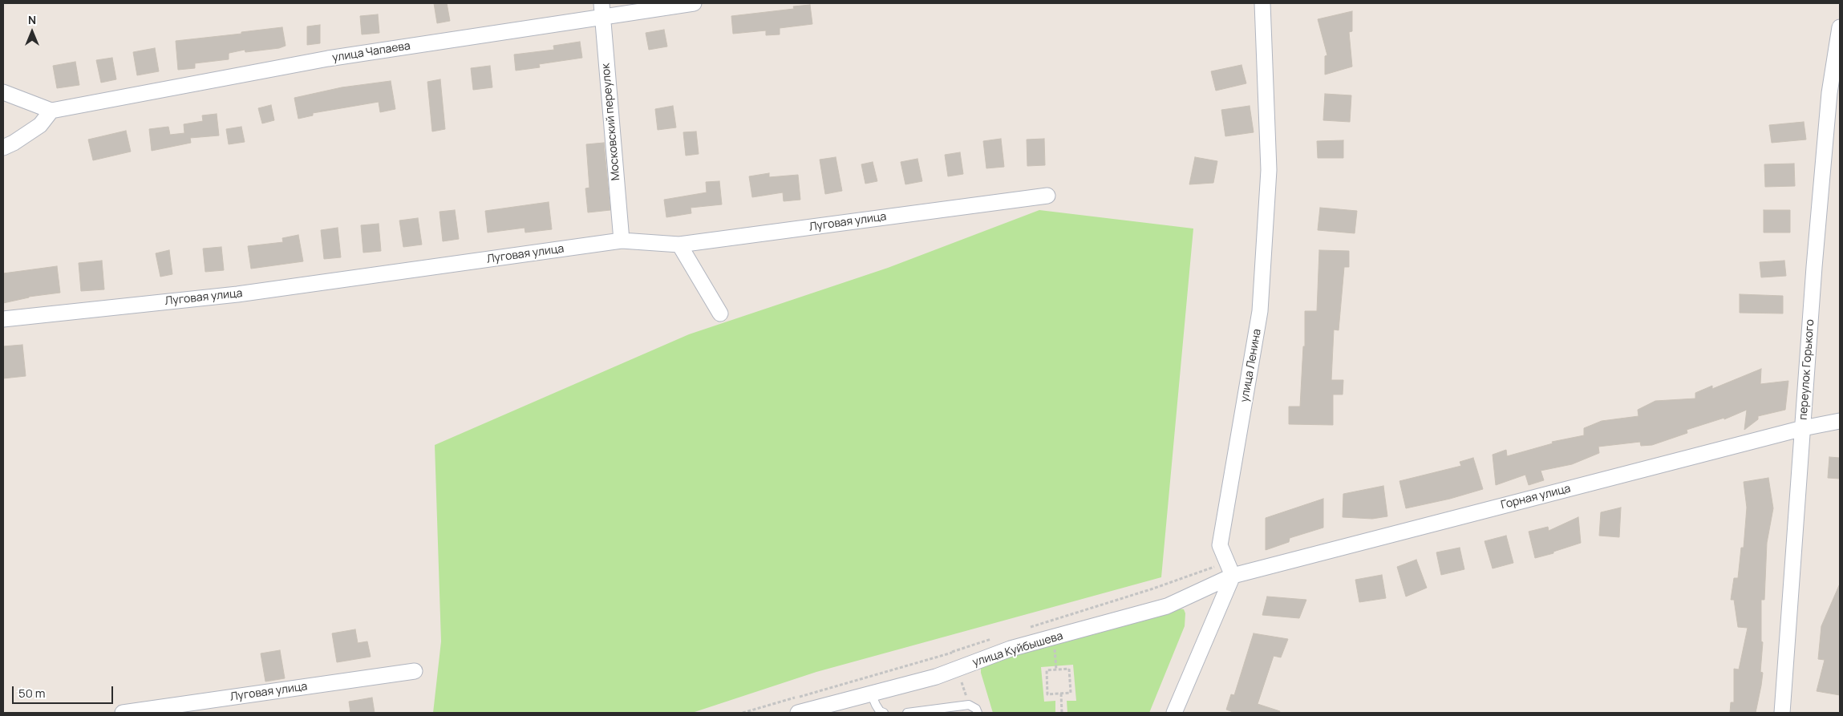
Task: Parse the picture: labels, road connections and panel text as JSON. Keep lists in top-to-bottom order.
{
  "streets": {
    "street": [
      "улица Чапаева",
      "Московский переулок",
      "Луговая улица",
      "улица Ленина",
      "переулок Горького",
      "Горная улица",
      "улица Куйбышева"
    ]
  },
  "crossings": [
    ["улица Чапаева", "Московский переулок"],
    ["Московский переулок", "Луговая улица"],
    ["улица Ленина", "Горная улица"],
    ["улица Ленина", "улица Куйбышева"],
    ["переулок Горького", "Горная улица"],
    ["Горная улица", "улица Куйбышева"]
  ],
  "scale_bar": "50 m",
  "north": "top"
}
